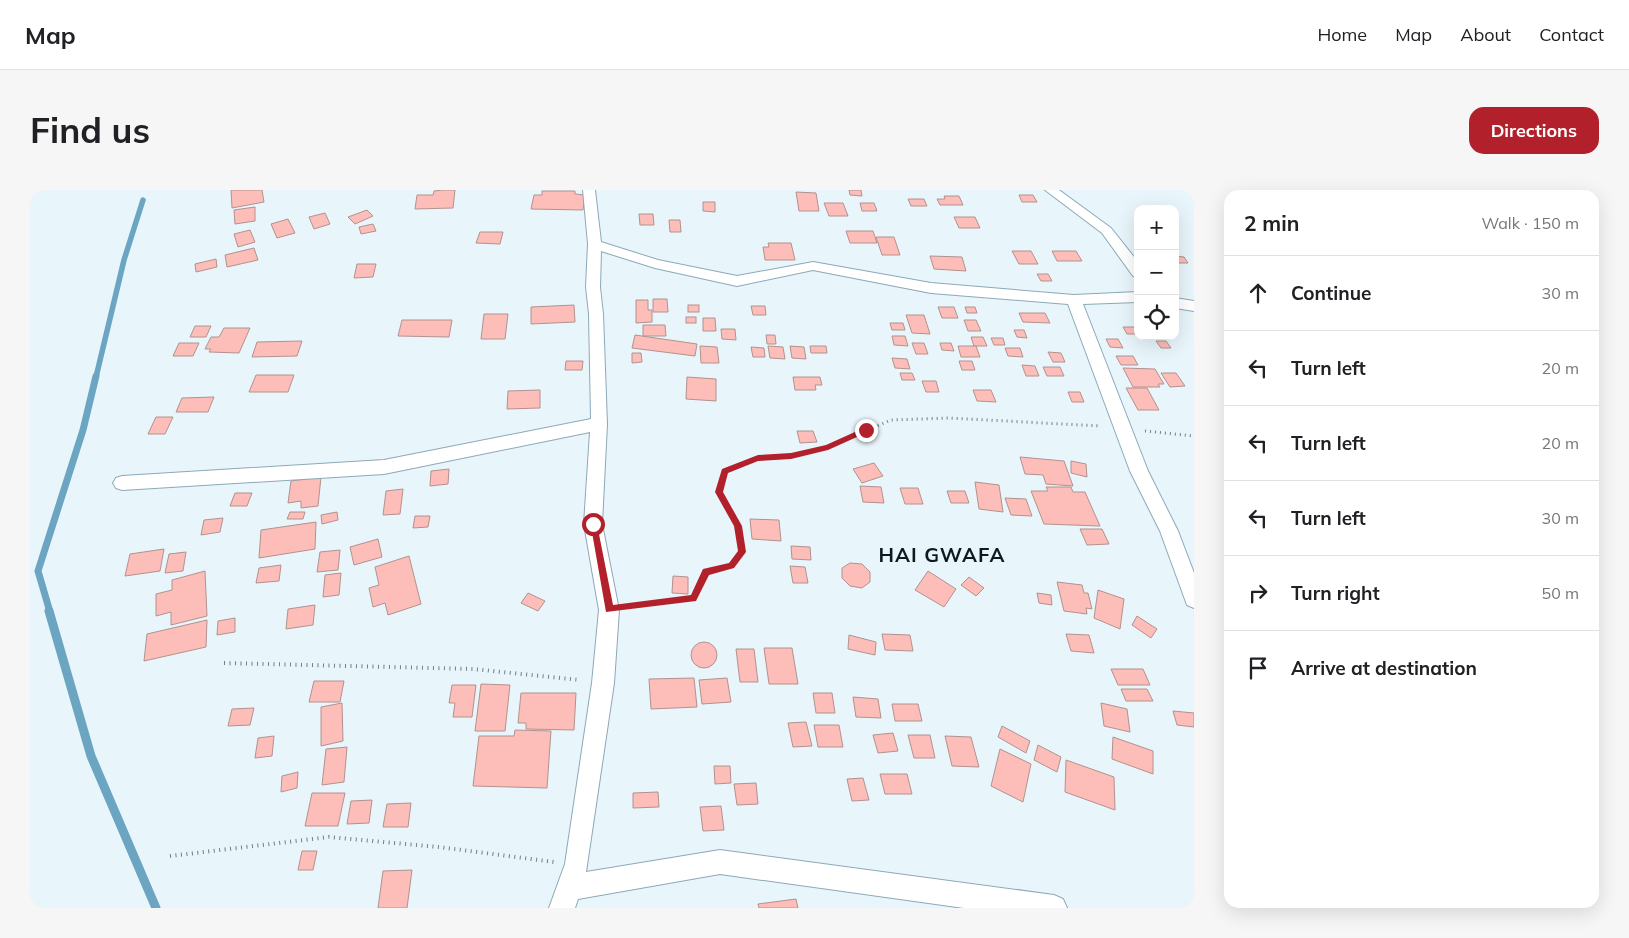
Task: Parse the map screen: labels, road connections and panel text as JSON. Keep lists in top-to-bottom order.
{
  "districts": ["HAI GWAFA"],
  "page": {
    "header": "Map",
    "nav": [
      "Home",
      "Map",
      "About",
      "Contact"
    ],
    "buttons": "Directions",
    "title": "Find us",
    "heading": ["2 min", "Walk · 150 m"],
    "map_buttons": ["+", "−"],
    "list": [
      ["Continue", "30 m"],
      ["Turn left", "20 m"],
      ["Turn left", "20 m"],
      ["Turn left", "30 m"],
      ["Turn right", "50 m"],
      "Arrive at destination"
    ]
  }
}
